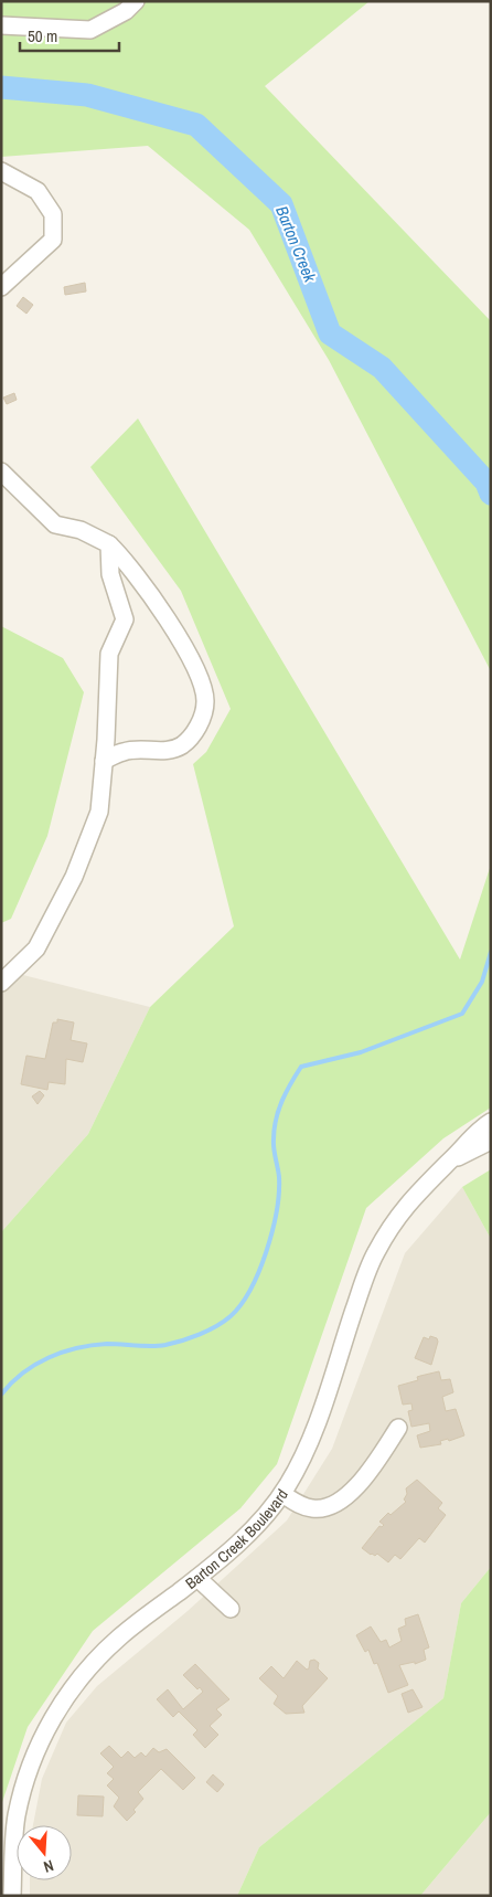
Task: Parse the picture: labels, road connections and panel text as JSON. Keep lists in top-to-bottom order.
{
  "streets": {
    "street": ["Barton Creek Boulevard"]
  },
  "water": ["Barton Creek"],
  "scale_bar": "50 m",
  "north": "bottom"
}
